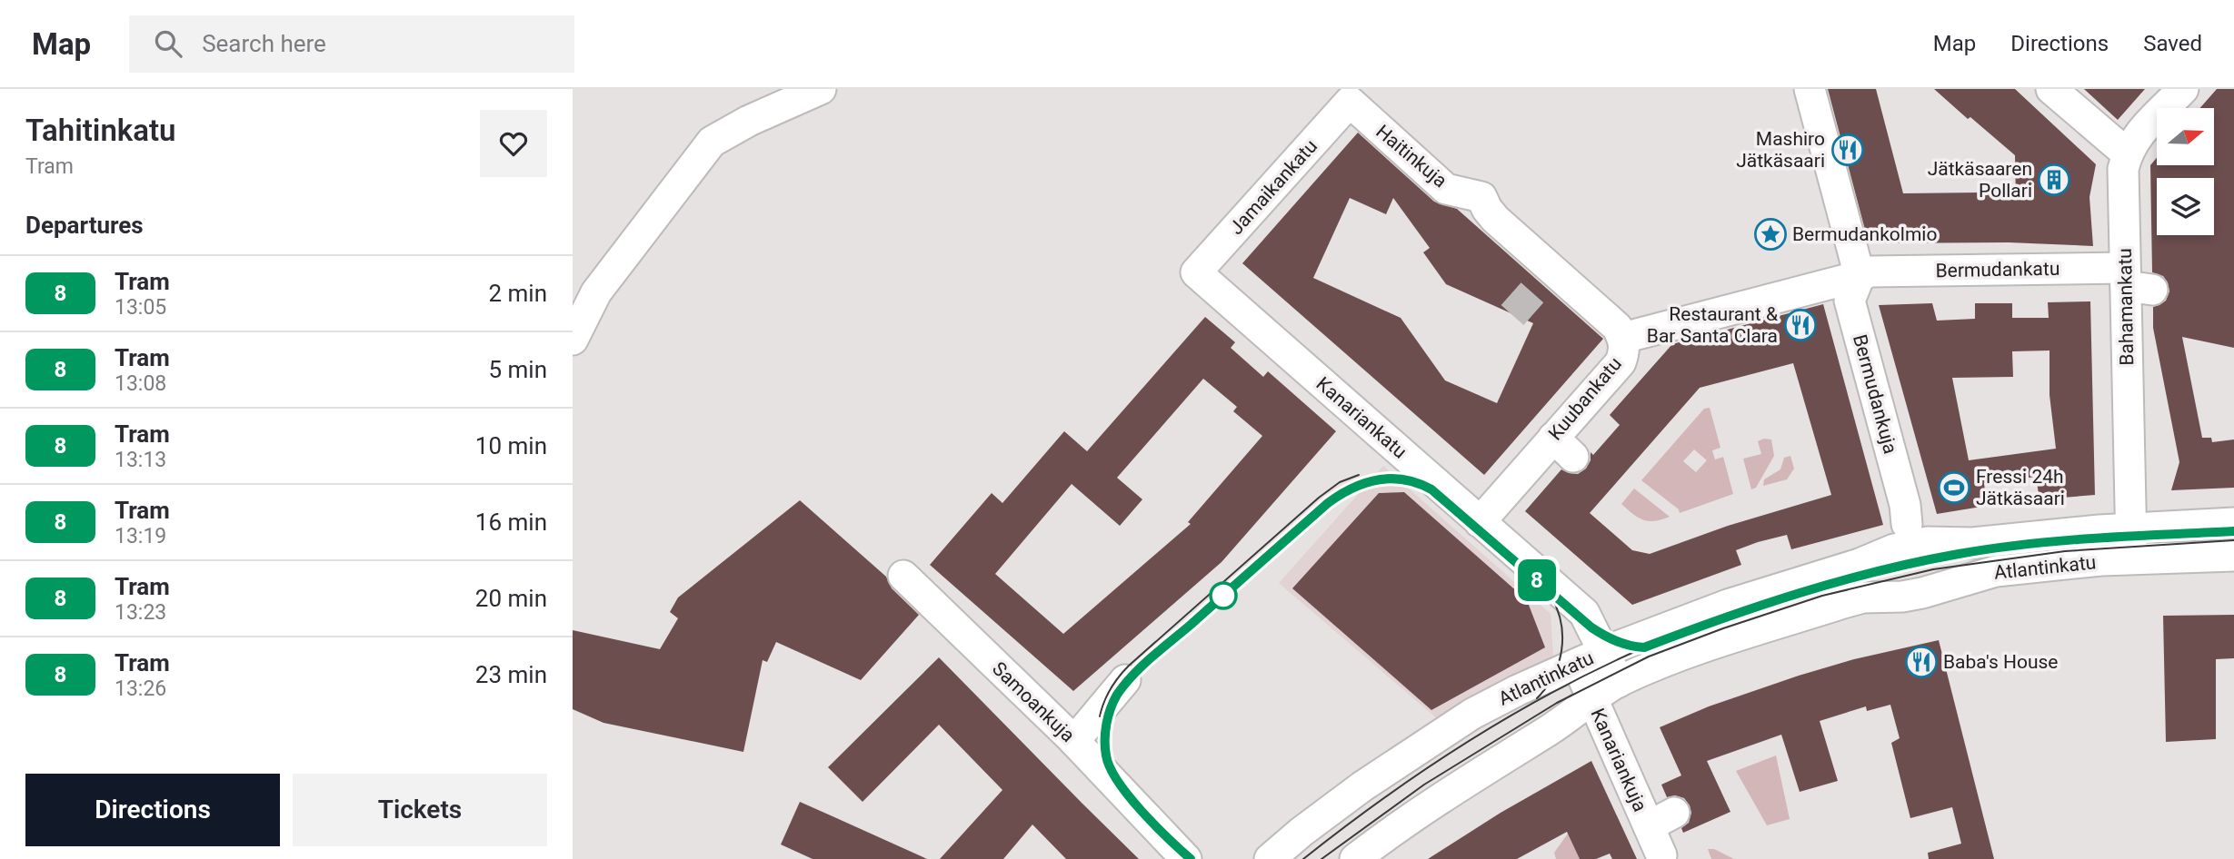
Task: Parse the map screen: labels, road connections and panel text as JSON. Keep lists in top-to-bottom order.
{
  "streets": {
    "street": [
      "Haitinkuja",
      "Jamaikankatu",
      "Bermudankatu",
      "Bahamankatu",
      "Bermudankuja",
      "Kuubankatu",
      "Kanariankatu",
      "Atlantinkatu",
      "Samoankuja",
      "Kanariankuja"
    ]
  },
  "crossings": [
    ["Haitinkuja", "Jamaikankatu"],
    ["Haitinkuja", "Kuubankatu"],
    ["Jamaikankatu", "Kanariankatu"],
    ["Bermudankatu", "Bahamankatu"],
    ["Bermudankatu", "Bermudankuja"],
    ["Bahamankatu", "Atlantinkatu"],
    ["Kuubankatu", "Kanariankatu"],
    ["Kanariankatu", "Atlantinkatu"],
    ["Kanariankatu", "Kanariankuja"],
    ["Atlantinkatu", "Kanariankuja"]
  ],
  "places": {
    "restaurant": ["Mashiro Jätkäsaari", "Restaurant & Bar Santa Clara", "Baba's House"],
    "building": ["Jätkäsaaren Pollari"],
    "place": ["Bermudankolmio"],
    "sports": ["Fressi 24h Jätkäsaari"]
  },
  "lines": ["tram line 8"],
  "north": "right",
  "page": {
    "header": "Map",
    "search": "Search here",
    "nav": ["Map", "Directions", "Saved"],
    "heading": [
      ["Tahitinkatu", "Tram"],
      "Departures"
    ],
    "on_map": "8",
    "list": [
      {
        "mark": "8",
        "name": "Tram",
        "note": "13:05",
        "value": "2 min"
      },
      {
        "mark": "8",
        "name": "Tram",
        "note": "13:08",
        "value": "5 min"
      },
      {
        "mark": "8",
        "name": "Tram",
        "note": "13:13",
        "value": "10 min"
      },
      {
        "mark": "8",
        "name": "Tram",
        "note": "13:19",
        "value": "16 min"
      },
      {
        "mark": "8",
        "name": "Tram",
        "note": "13:23",
        "value": "20 min"
      },
      {
        "mark": "8",
        "name": "Tram",
        "note": "13:26",
        "value": "23 min"
      }
    ],
    "buttons": ["Directions", "Tickets"]
  }
}
